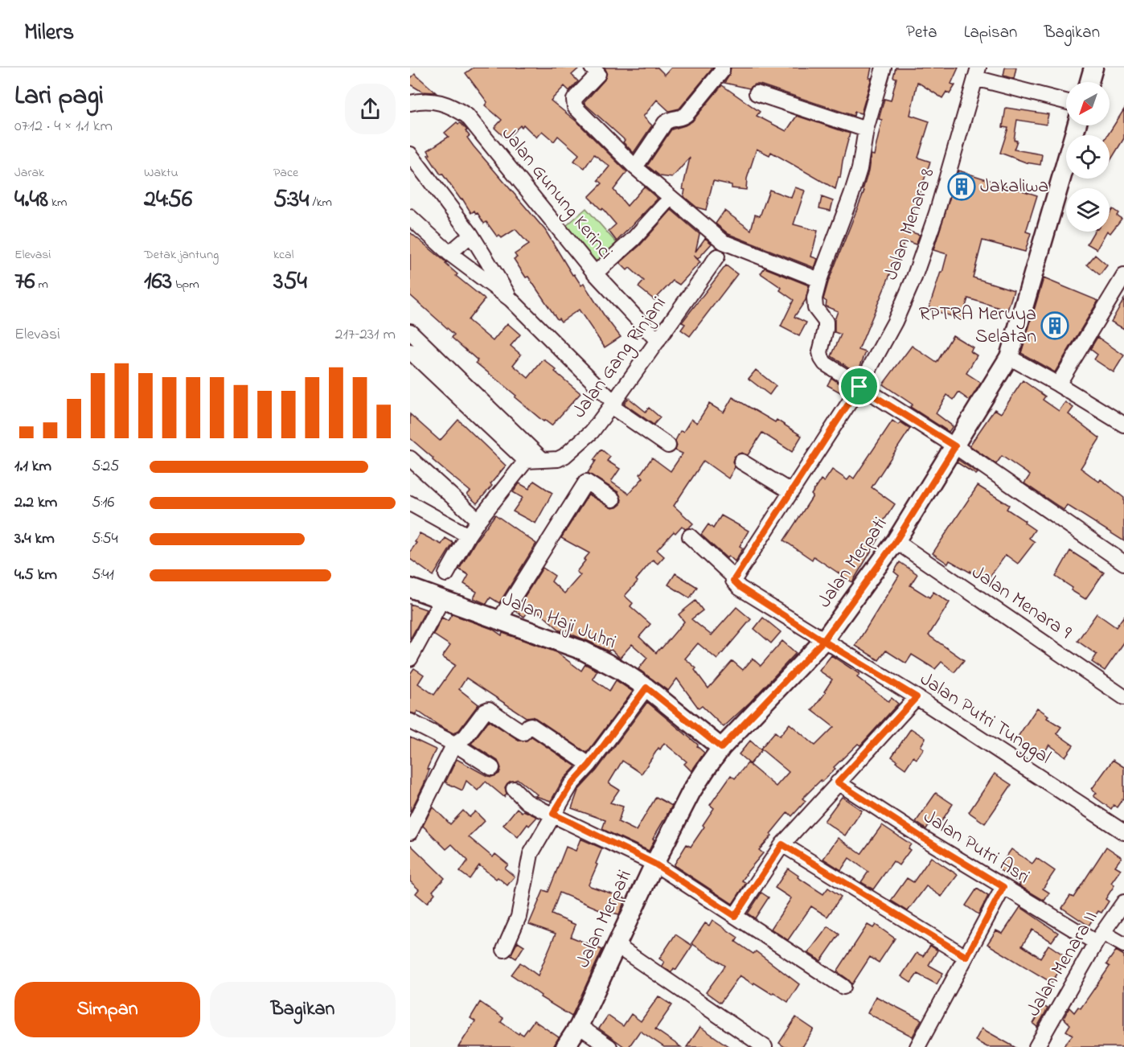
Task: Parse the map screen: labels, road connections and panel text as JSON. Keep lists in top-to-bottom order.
{
  "streets": {
    "street": [
      "Jalan Gunung Kerinci",
      "Jalan Menara 8",
      "Jalan Gang Rinjani",
      "Jalan Merpati",
      "Jalan Menara 9",
      "Jalan Haji Juhri",
      "Jalan Putri Tunggal",
      "Jalan Putri Asri",
      "Jalan Menara II"
    ]
  },
  "crossings": [
    ["Jalan Gunung Kerinci", "Jalan Gang Rinjani"],
    ["Jalan Menara 8", "Jalan Putri Tunggal"],
    ["Jalan Merpati", "Jalan Menara 9"],
    ["Jalan Merpati", "Jalan Haji Juhri"],
    ["Jalan Merpati", "Jalan Putri Tunggal"],
    ["Jalan Putri Asri", "Jalan Menara II"]
  ],
  "places": {
    "building": ["Jakaliwa", "RPTRA Meruya Selatan"]
  },
  "north": "bottom left",
  "page": {
    "header": "Milers",
    "nav": ["Peta", "Lapisan", "Bagikan"],
    "heading": ["Lari pagi", "07:12 · 4 × 1.1 km"],
    "stats": [
      ["Jarak", "4.48 km"],
      ["Waktu", "24:56"],
      ["Pace", "5:34 /km"],
      ["Elevasi", "76 m"],
      ["Detak jantung", "163 bpm"],
      ["kcal", "354"]
    ],
    "chart": ["Elevasi", "217–231 m"],
    "list": [
      {
        "name": "1.1 km",
        "note": "5:25"
      },
      {
        "name": "2.2 km",
        "note": "5:16"
      },
      {
        "name": "3.4 km",
        "note": "5:54"
      },
      {
        "name": "4.5 km",
        "note": "5:41"
      }
    ],
    "buttons": ["Simpan", "Bagikan"]
  }
}
